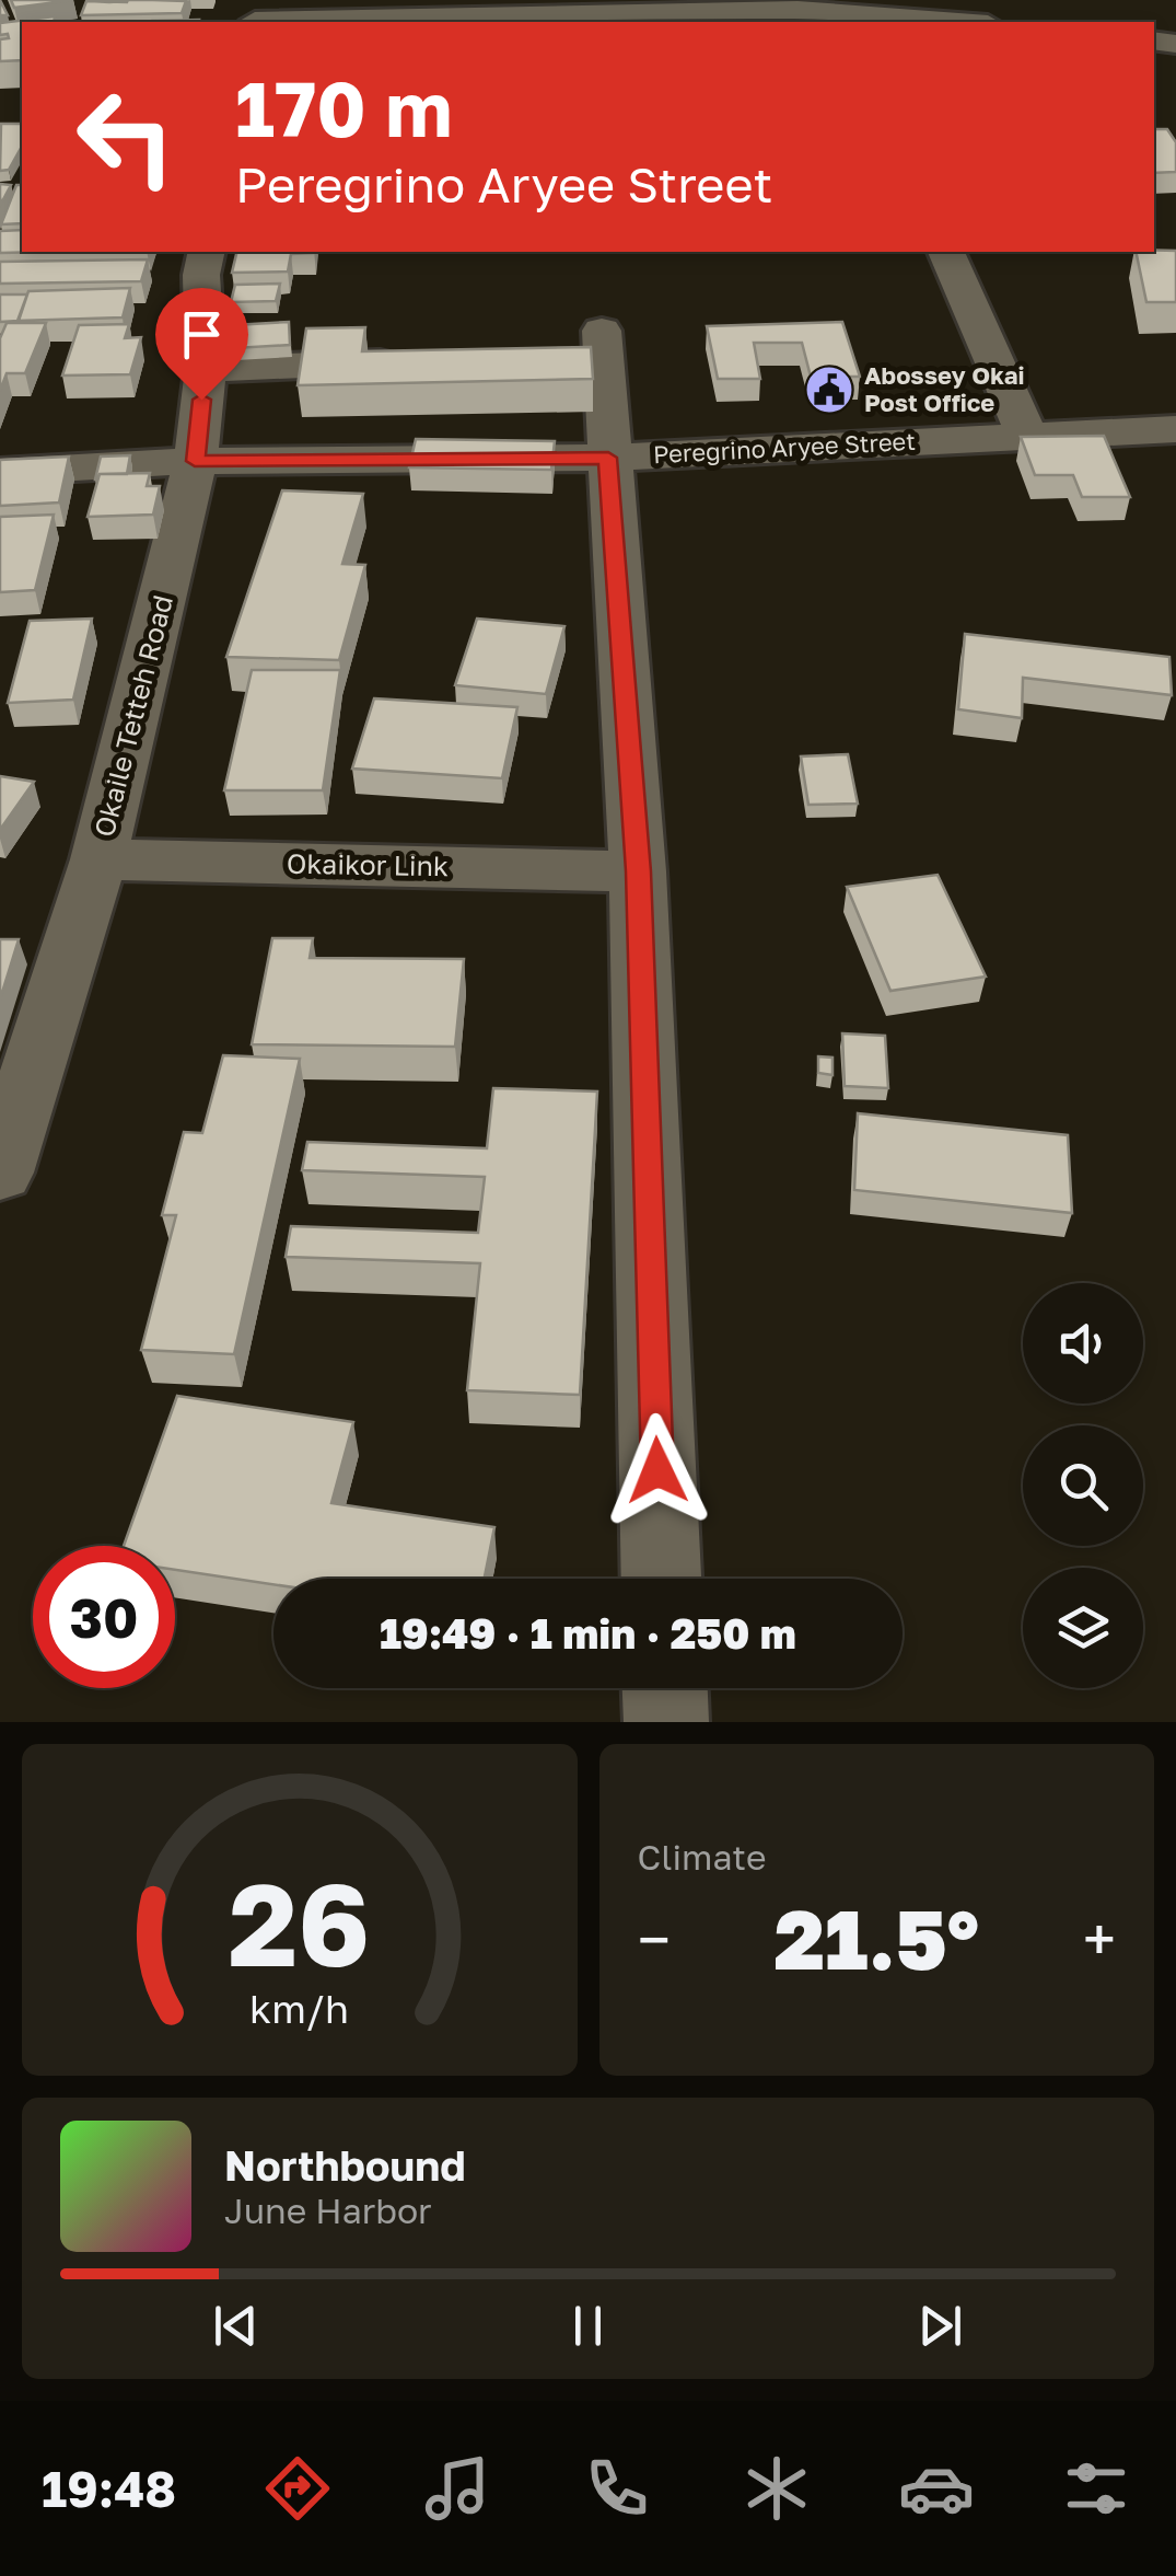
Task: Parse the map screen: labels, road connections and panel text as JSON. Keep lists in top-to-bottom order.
{
  "streets": {
    "street": ["Peregrino Aryee Street", "Okaile Tetteh Road", "Okaikor Link"]
  },
  "crossings": [
    ["Peregrino Aryee Street", "Okaile Tetteh Road"],
    ["Okaile Tetteh Road", "Okaikor Link"]
  ],
  "places": {
    "public building": ["Abossey Okai Post Office"]
  },
  "page": {
    "turn": ["170 m", "Peregrino Aryee Street"],
    "limit": "30",
    "trip": "19:49 · 1 min · 250 m",
    "tile": "Climate",
    "heat": ["−", "21.5°", "+"],
    "song": ["Northbound", "June Harbor"],
    "tabs": "19:48",
    "gauge": ["26", "km/h"]
  }
}
